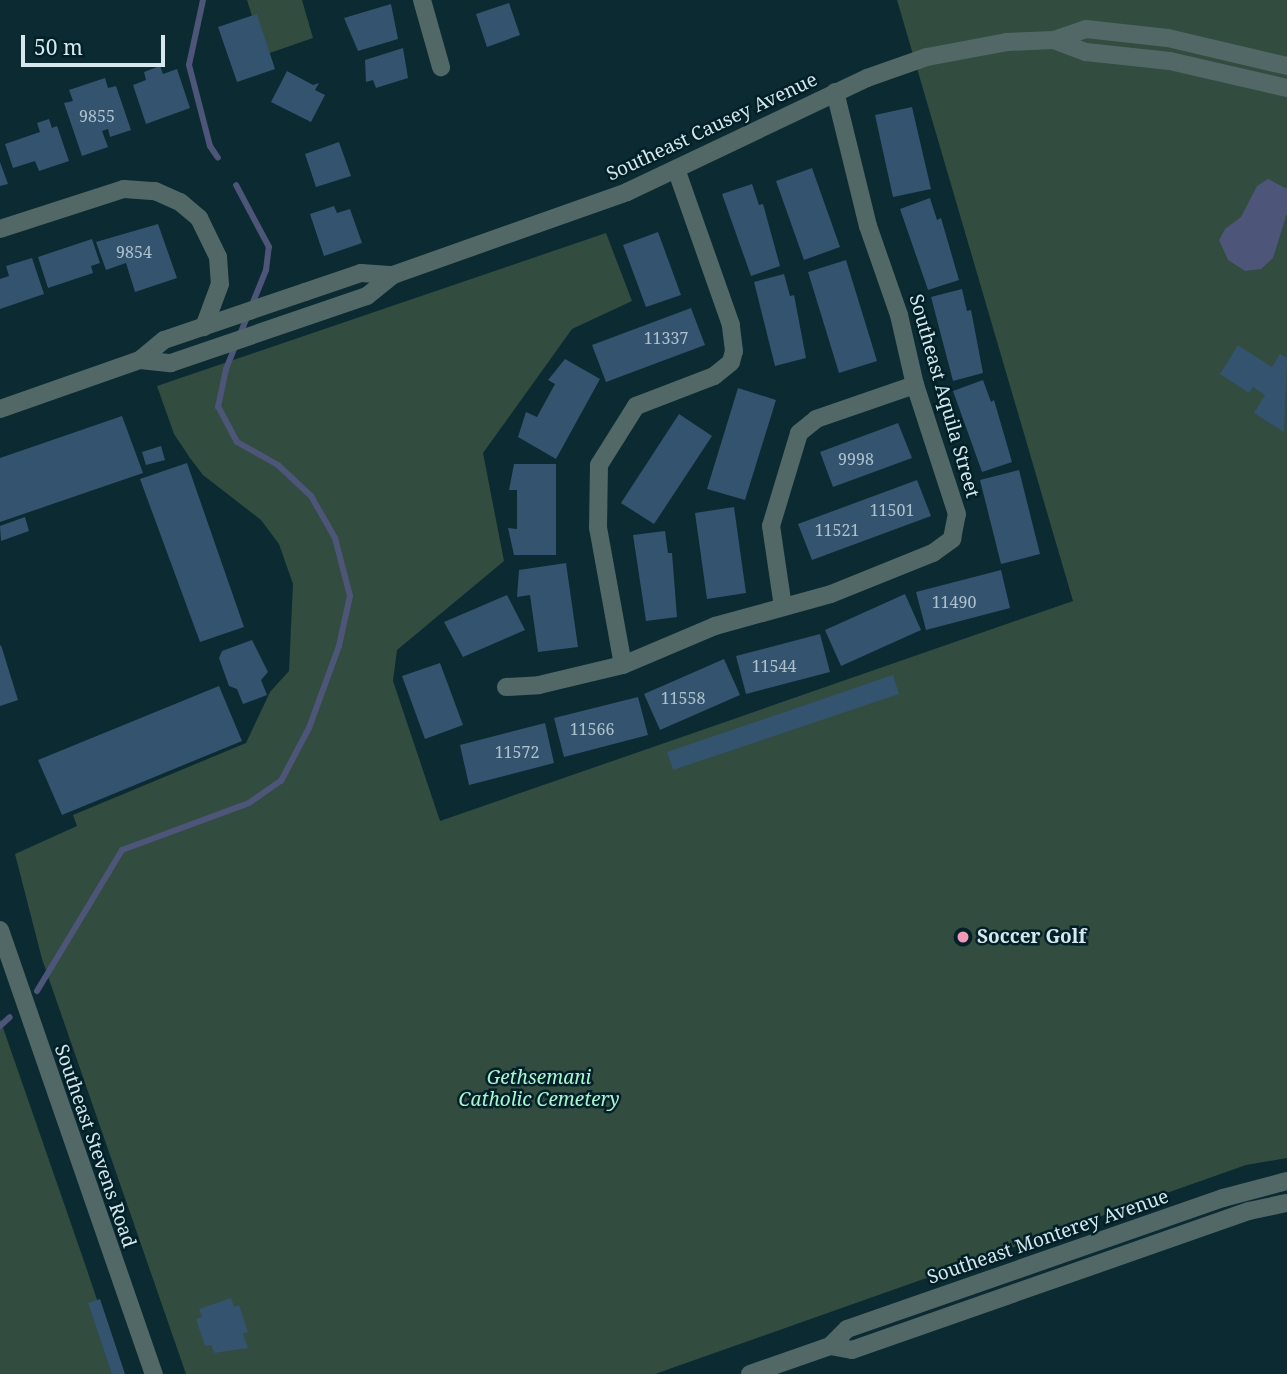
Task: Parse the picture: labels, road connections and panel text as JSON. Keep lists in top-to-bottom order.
{
  "streets": {
    "street": [
      "Southeast Causey Avenue",
      "Southeast Aquila Street",
      "Southeast Stevens Road",
      "Southeast Monterey Avenue"
    ]
  },
  "crossings": [
    ["Southeast Causey Avenue", "Southeast Aquila Street"]
  ],
  "parks": ["Gethsemani Catholic Cemetery"],
  "places": ["Soccer Golf"],
  "house_numbers": [
    "9855",
    "9854",
    "11337",
    "9998",
    "11501",
    "11521",
    "11490",
    "11544",
    "11558",
    "11566",
    "11572"
  ],
  "scale_bar": "50 m"
}
